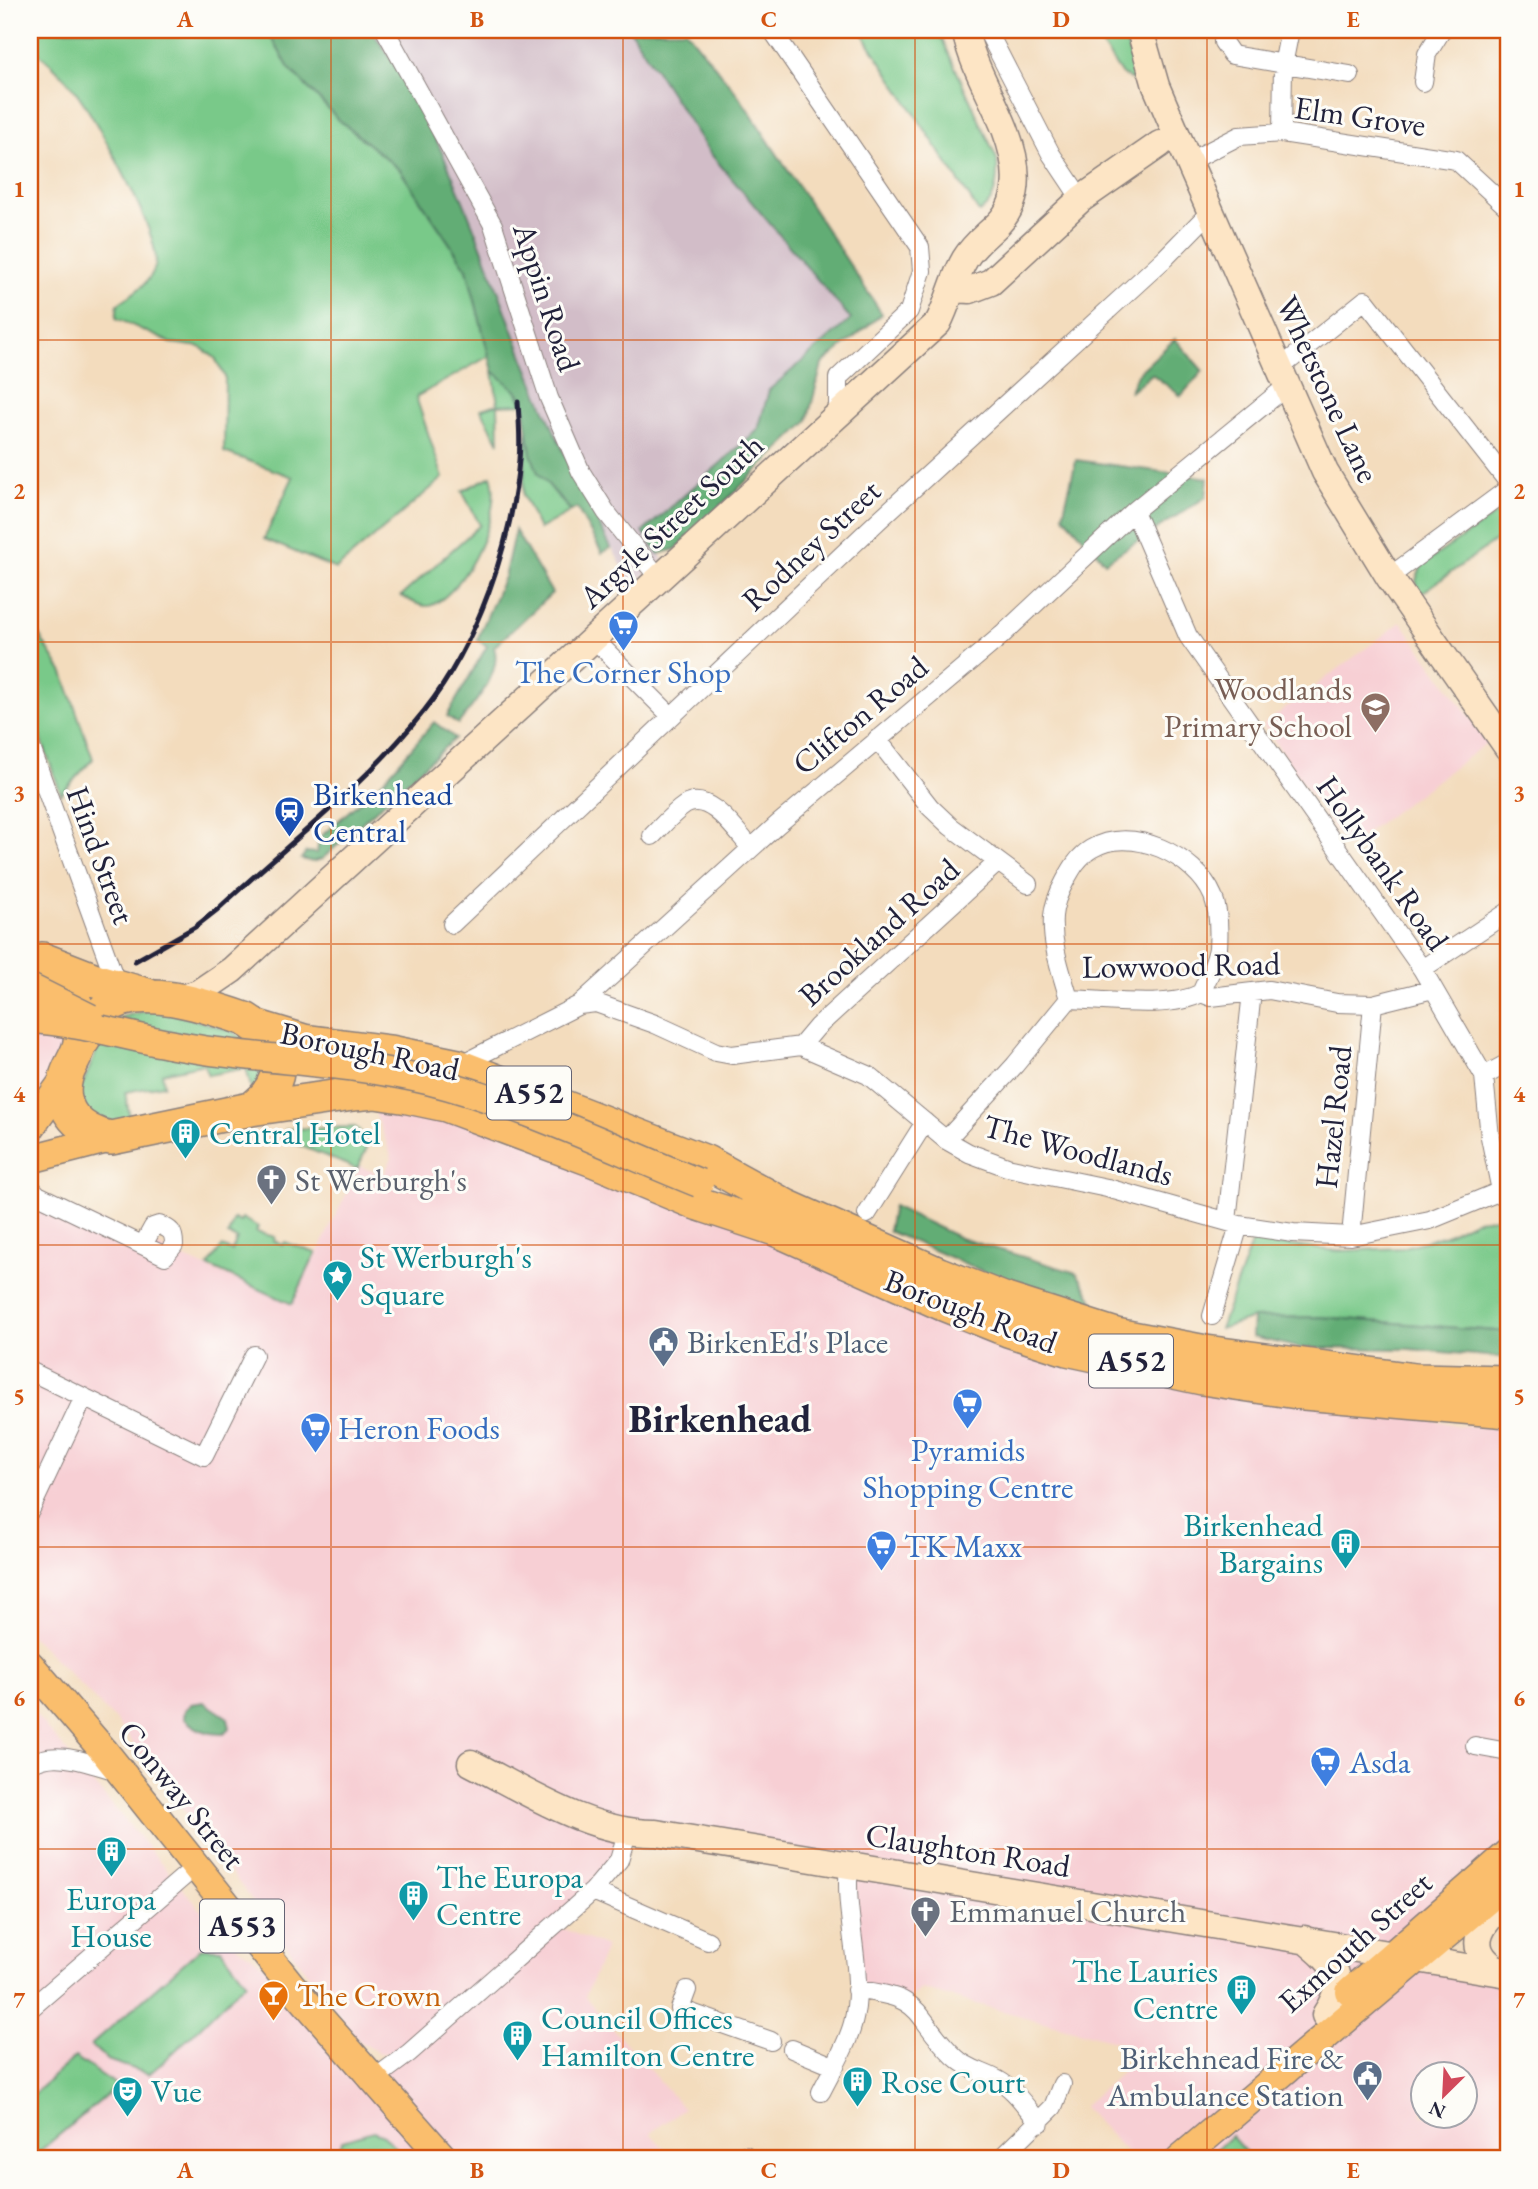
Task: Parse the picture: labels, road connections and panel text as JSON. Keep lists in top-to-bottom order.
{
  "streets": {
    "highway": ["Borough Road", "A552"],
    "main road": [
      "Whetstone Lane",
      "Argyle Street South",
      "Conway Street",
      "Claughton Road",
      "A553",
      "Exmouth Street"
    ],
    "street": [
      "Elm Grove",
      "Appin Road",
      "Rodney Street",
      "Clifton Road",
      "Hind Street",
      "Hollybank Road",
      "Brookland Road",
      "Lowwood Road",
      "Hazel Road",
      "The Woodlands"
    ]
  },
  "crossings": [
    ["Elm Grove", "Whetstone Lane"],
    ["Appin Road", "Argyle Street South"],
    ["Whetstone Lane", "Rodney Street"],
    ["Whetstone Lane", "Clifton Road"],
    ["Argyle Street South", "Hind Street"],
    ["Argyle Street South", "A552"],
    ["Clifton Road", "Hollybank Road"],
    ["Clifton Road", "Borough Road"],
    ["Hind Street", "A552"],
    ["Hollybank Road", "Lowwood Road"],
    ["Hollybank Road", "The Woodlands"],
    ["Brookland Road", "The Woodlands"],
    ["Lowwood Road", "Hazel Road"],
    ["Borough Road", "A552"],
    ["Hazel Road", "The Woodlands"],
    ["Claughton Road", "Exmouth Street"]
  ],
  "districts": ["Birkenhead"],
  "places": {
    "supermarket": [
      "The Corner Shop",
      "Pyramids Shopping Centre",
      "Heron Foods",
      "TK Maxx",
      "Asda"
    ],
    "school or university": ["Woodlands Primary School"],
    "station": ["Birkenhead Central"],
    "building": [
      "Central Hotel",
      "Birkenhead Bargains",
      "Europa House",
      "The Europa Centre",
      "The Lauries Centre",
      "Council Offices Hamilton Centre",
      "Rose Court"
    ],
    "church": ["St Werburgh's", "Emmanuel Church"],
    "place": ["St Werburgh's Square"],
    "public building": ["BirkenEd's Place", "Birkehnead Fire & Ambulance Station"],
    "bar": ["The Crown"],
    "theatre": ["Vue"]
  },
  "north": "bottom left",
  "grid": {
    "columns": [
      "A",
      "B",
      "C",
      "D",
      "E"
    ],
    "rows": [
      "1",
      "2",
      "3",
      "4",
      "5",
      "6",
      "7"
    ]
  }
}
